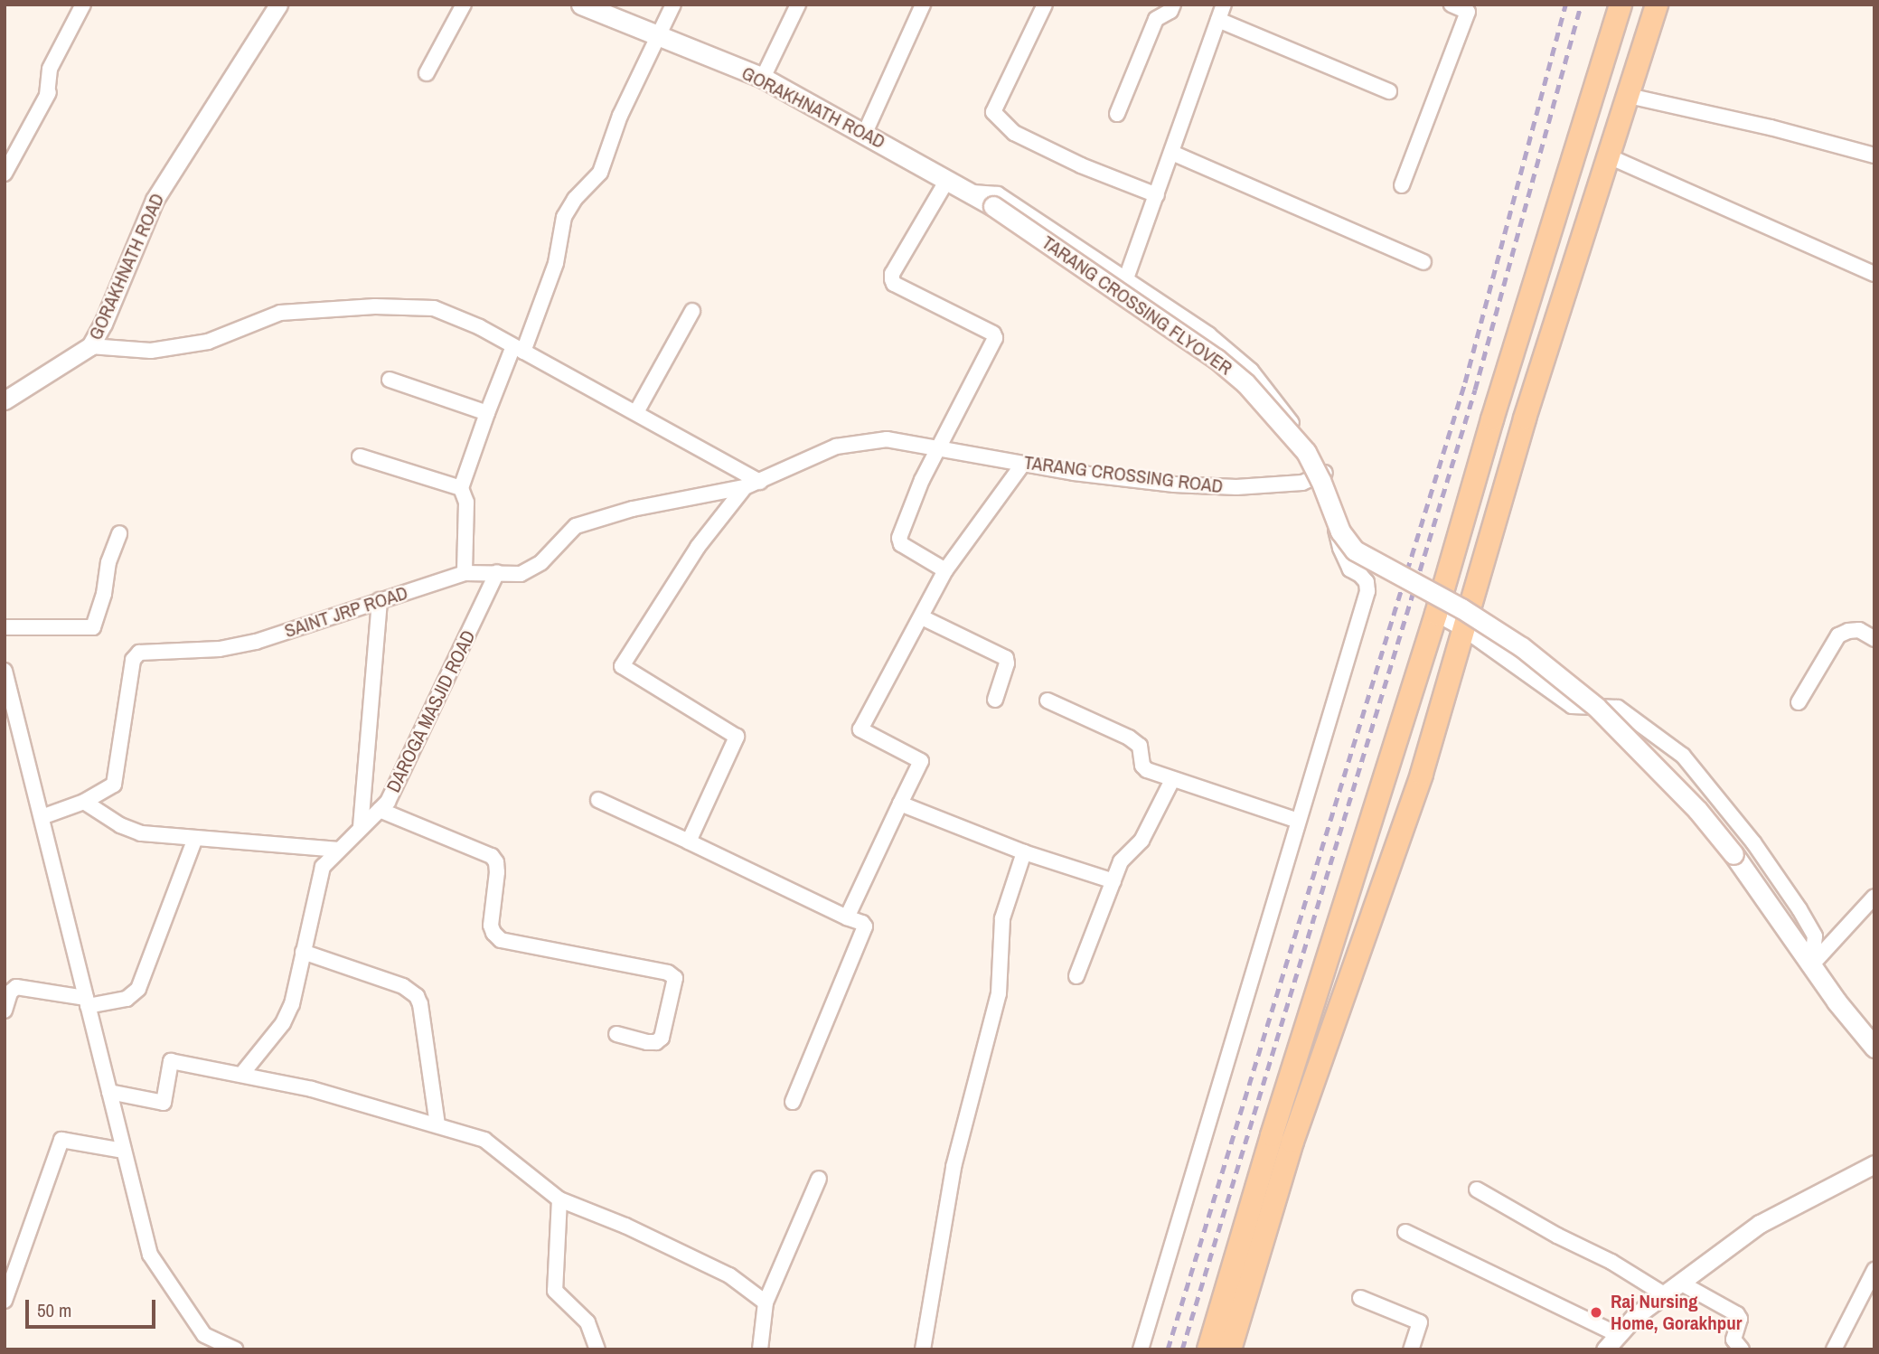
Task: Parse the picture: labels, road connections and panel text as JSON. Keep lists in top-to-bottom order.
{
  "streets": {
    "main road": ["GORAKHNATH ROAD", "TARANG CROSSING FLYOVER"],
    "street": ["TARANG CROSSING ROAD", "SAINT JRP ROAD", "DAROGA MASJID ROAD"]
  },
  "crossings": [
    ["GORAKHNATH ROAD", "TARANG CROSSING FLYOVER"],
    ["TARANG CROSSING ROAD", "SAINT JRP ROAD"],
    ["SAINT JRP ROAD", "DAROGA MASJID ROAD"]
  ],
  "places": ["Raj Nursing Home, Gorakhpur"],
  "scale_bar": "50 m"
}
